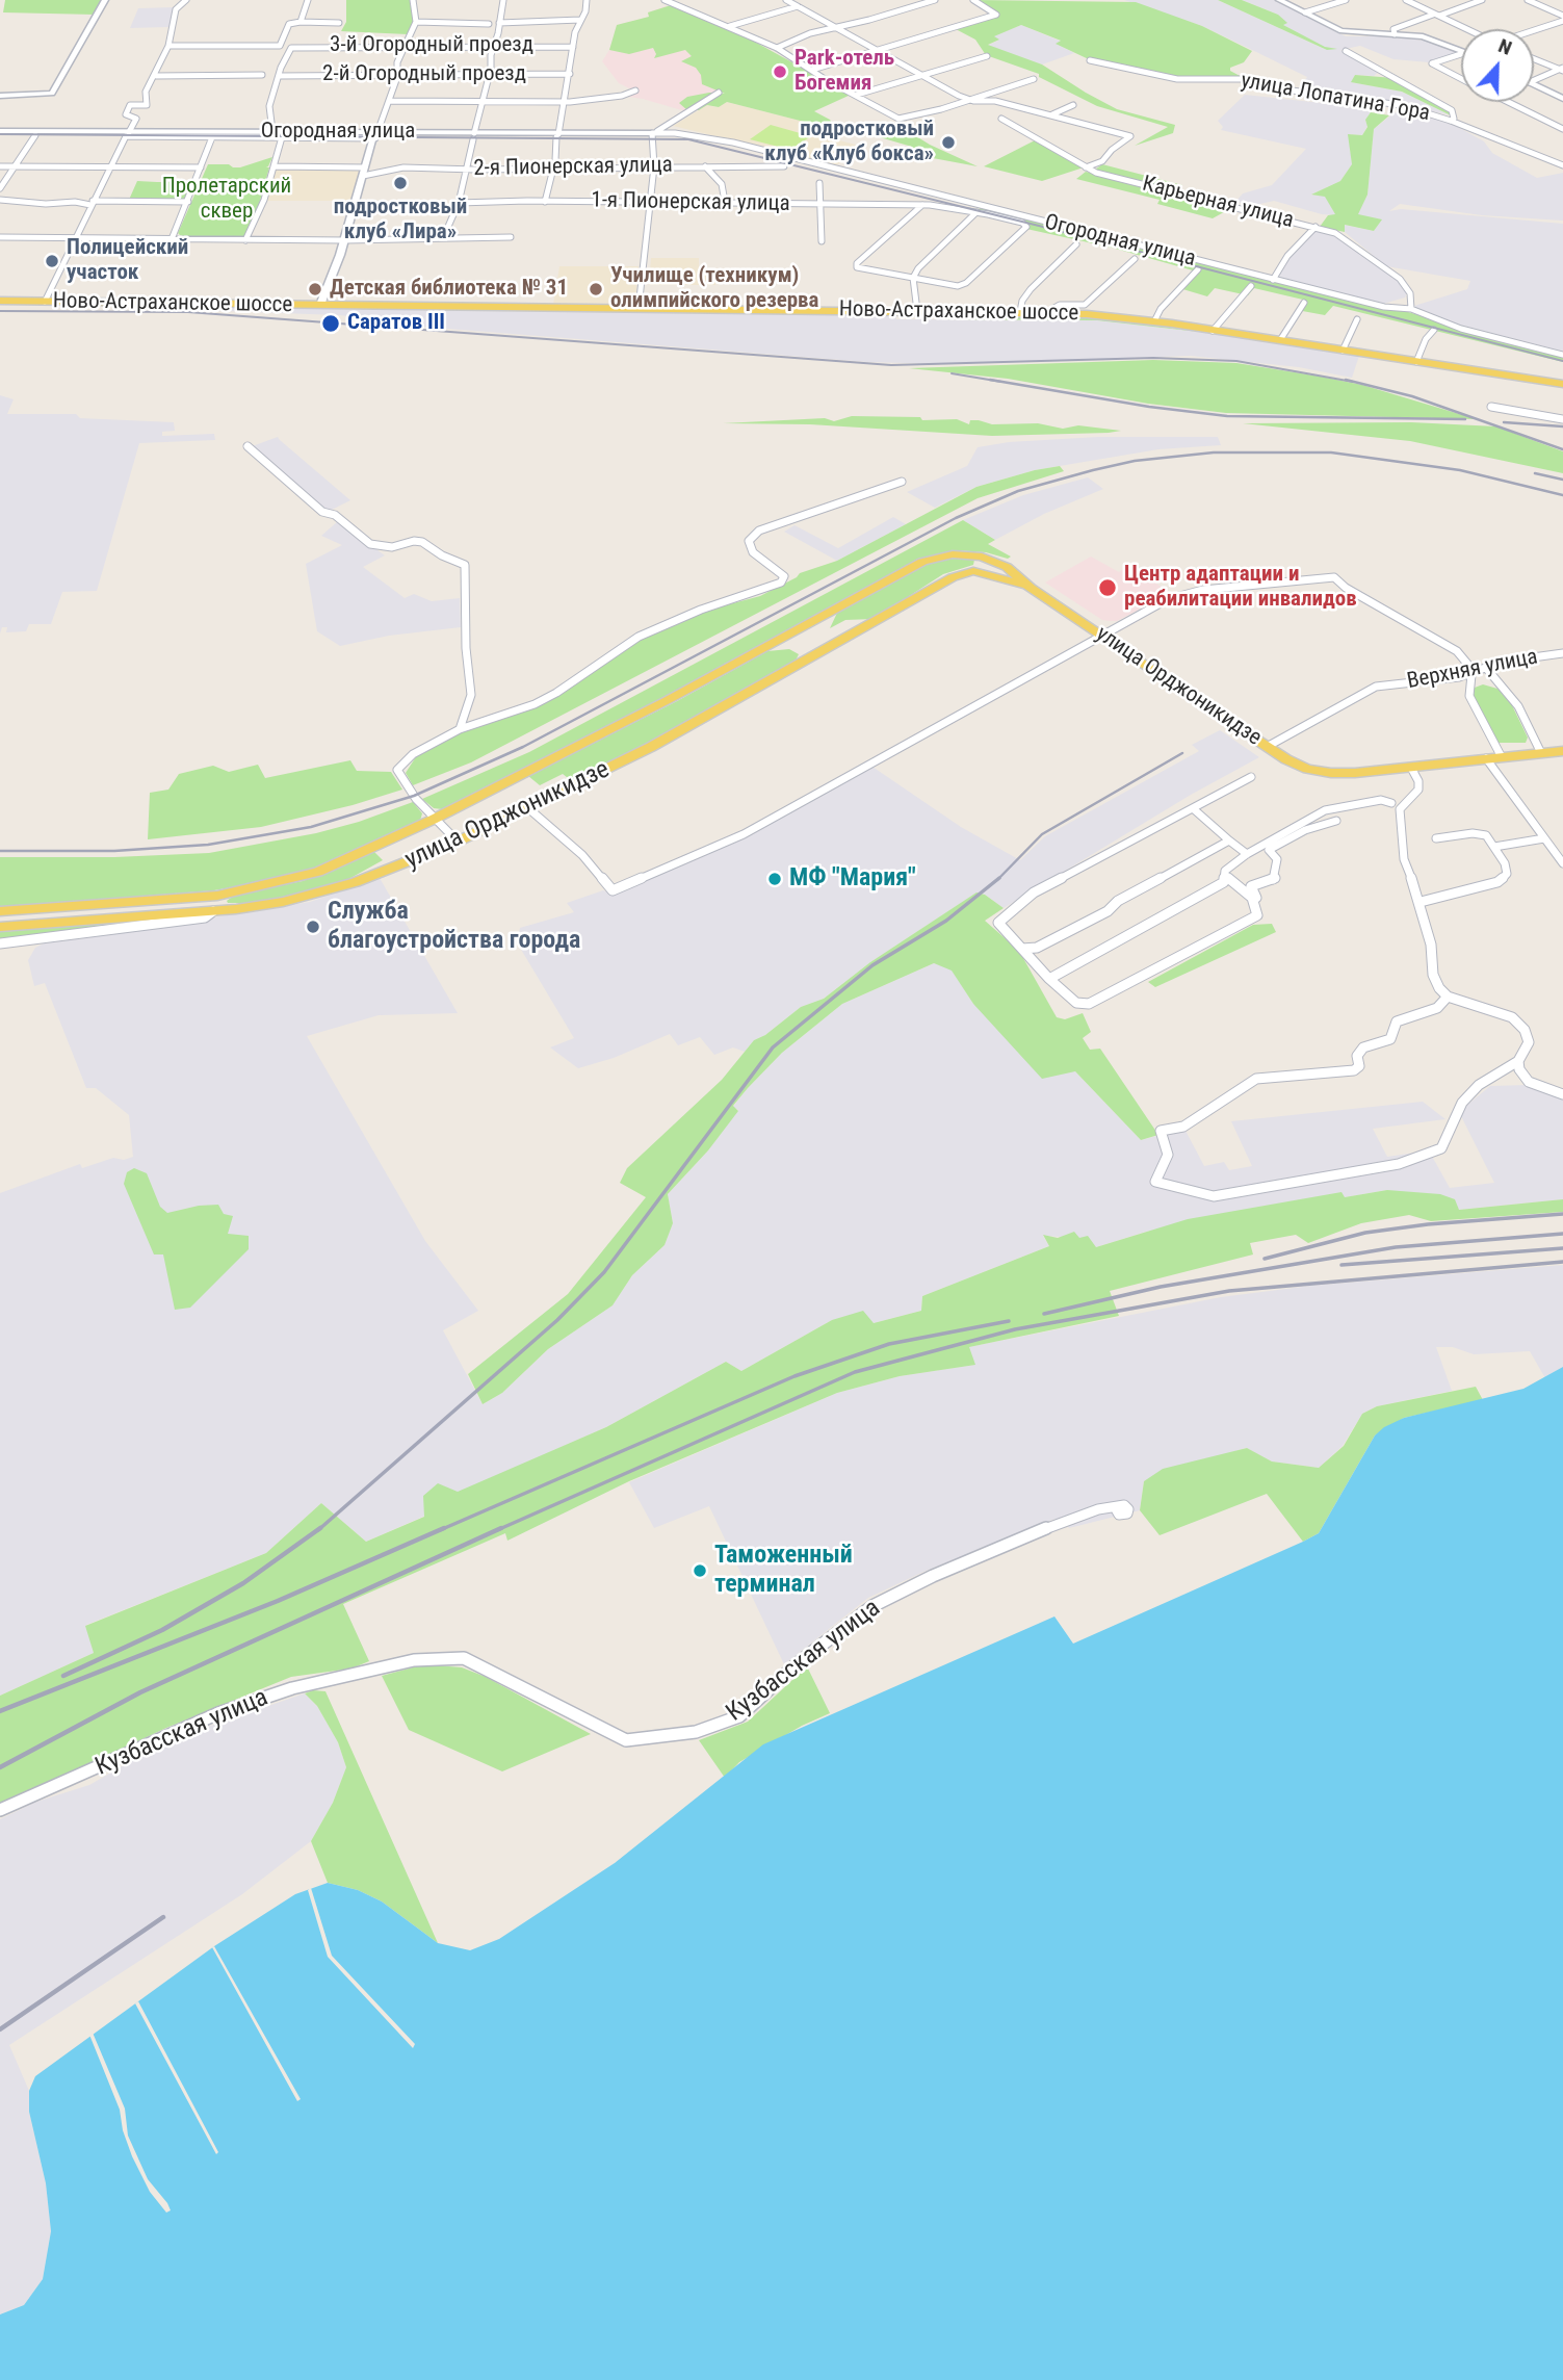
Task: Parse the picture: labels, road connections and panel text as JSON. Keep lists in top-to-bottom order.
{
  "streets": {
    "main road": ["Ново-Астраханское шоссе", "улица Орджоникидзе"],
    "street": [
      "3-й Огородный проезд",
      "2-й Огородный проезд",
      "улица Лопатина Гора",
      "Огородная улица",
      "2-я Пионерская улица",
      "1-я Пионерская улица",
      "Карьерная улица",
      "Верхняя улица",
      "Кузбасская улица"
    ]
  },
  "crossings": [
    ["3-й Огородный проезд", "2-й Огородный проезд"],
    ["Огородная улица", "Карьерная улица"],
    ["Верхняя улица", "улица Орджоникидзе"]
  ],
  "parks": ["Пролетарский сквер"],
  "places": [
    "Park-отель Богемия",
    "подростковый клуб «Клуб бокса»",
    "подростковый клуб «Лира»",
    "Полицейский участок",
    "Детская библиотека № 31",
    "Училище (техникум) олимпийского резерва",
    "Саратов III",
    "Центр адаптации и реабилитации инвалидов",
    "МФ \"Мария\"",
    "Служба благоустройства города",
    "Таможенный терминал"
  ],
  "north": "top"
}
